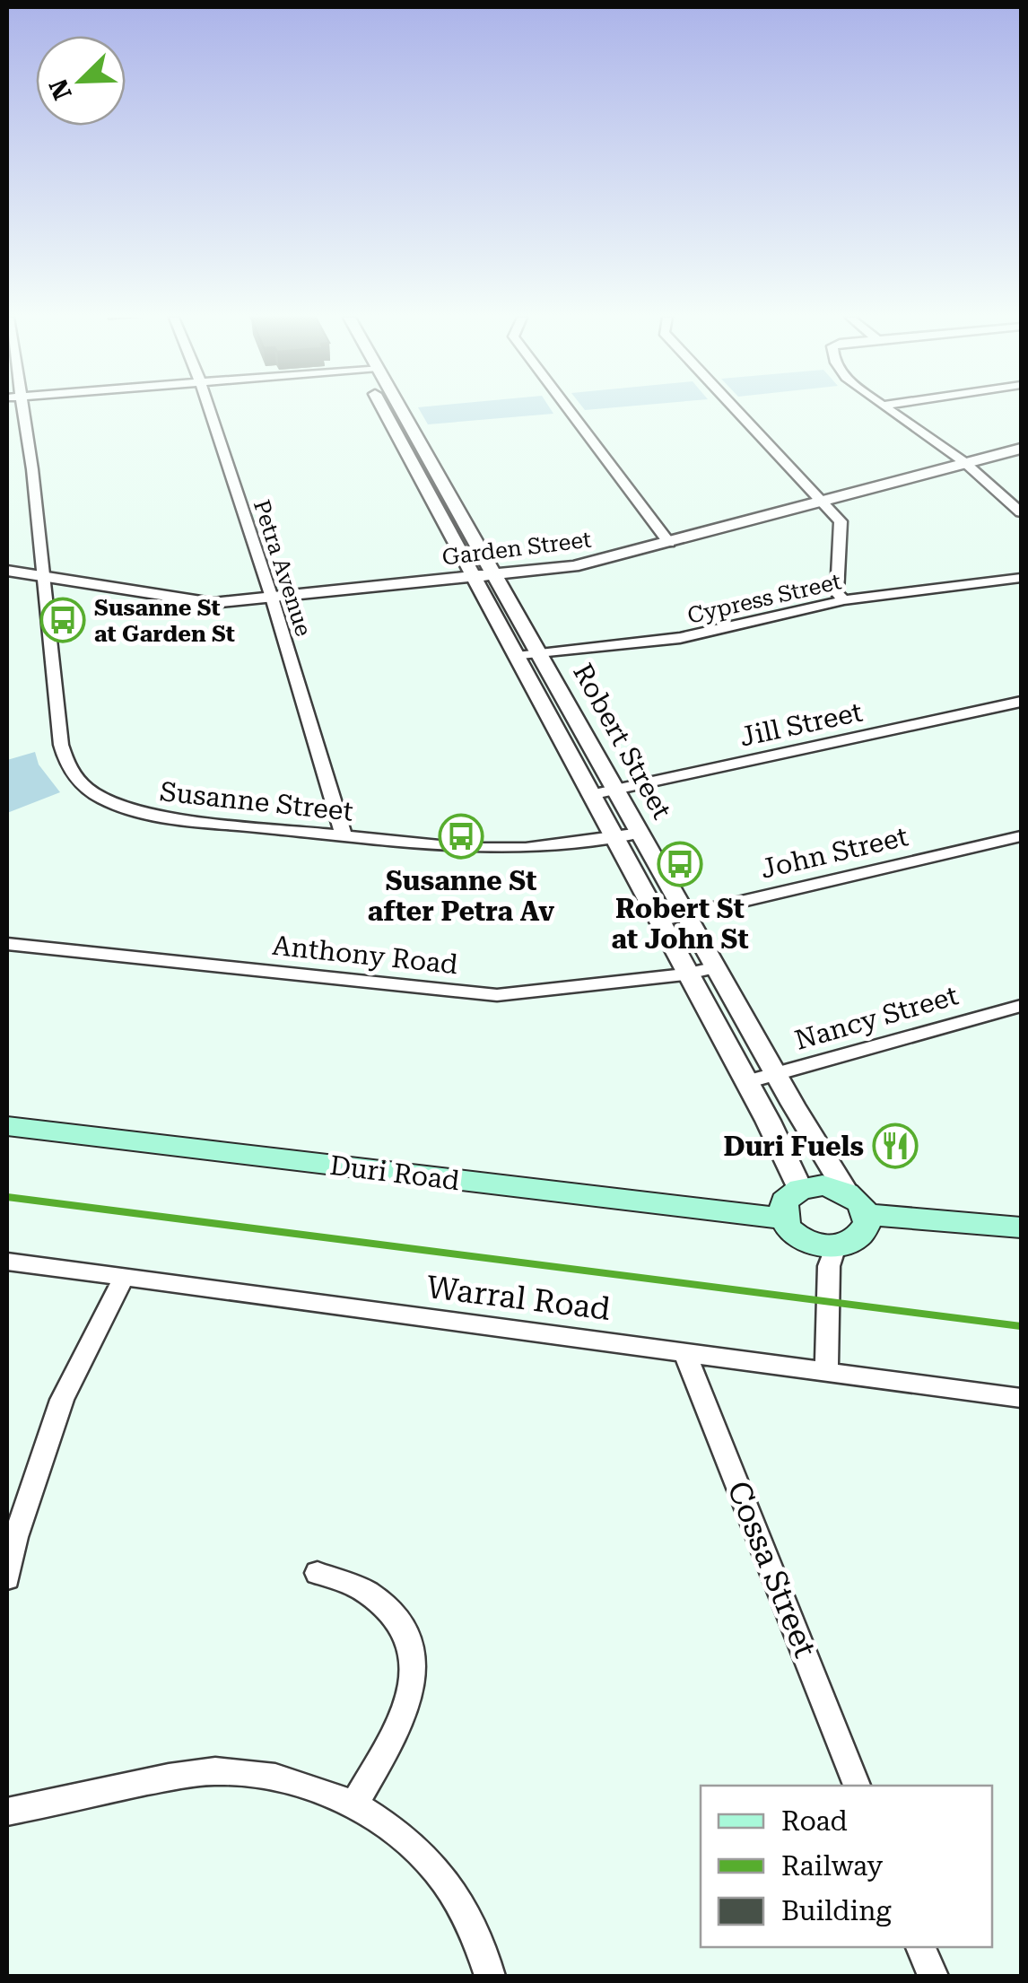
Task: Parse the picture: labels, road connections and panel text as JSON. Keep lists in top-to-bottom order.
{
  "streets": {
    "main road": ["Duri Road"],
    "street": [
      "Garden Street",
      "Petra Avenue",
      "Cypress Street",
      "Jill Street",
      "Robert Street",
      "Susanne Street",
      "John Street",
      "Anthony Road",
      "Nancy Street",
      "Warral Road",
      "Cossa Street"
    ]
  },
  "crossings": [
    ["Garden Street", "Petra Avenue"],
    ["Garden Street", "Robert Street"],
    ["Garden Street", "Susanne Street"],
    ["Petra Avenue", "Susanne Street"],
    ["Cypress Street", "Robert Street"],
    ["Jill Street", "Robert Street"],
    ["Robert Street", "Susanne Street"],
    ["Robert Street", "John Street"],
    ["Robert Street", "Anthony Road"],
    ["Robert Street", "Nancy Street"],
    ["Robert Street", "Duri Road"],
    ["Warral Road", "Cossa Street"]
  ],
  "places": {
    "bus stop": ["Susanne St at Garden St", "Susanne St after Petra Av", "Robert St at John St"],
    "restaurant": ["Duri Fuels"]
  },
  "legend": ["Road", "Railway", "Building"],
  "north": "bottom left"
}
